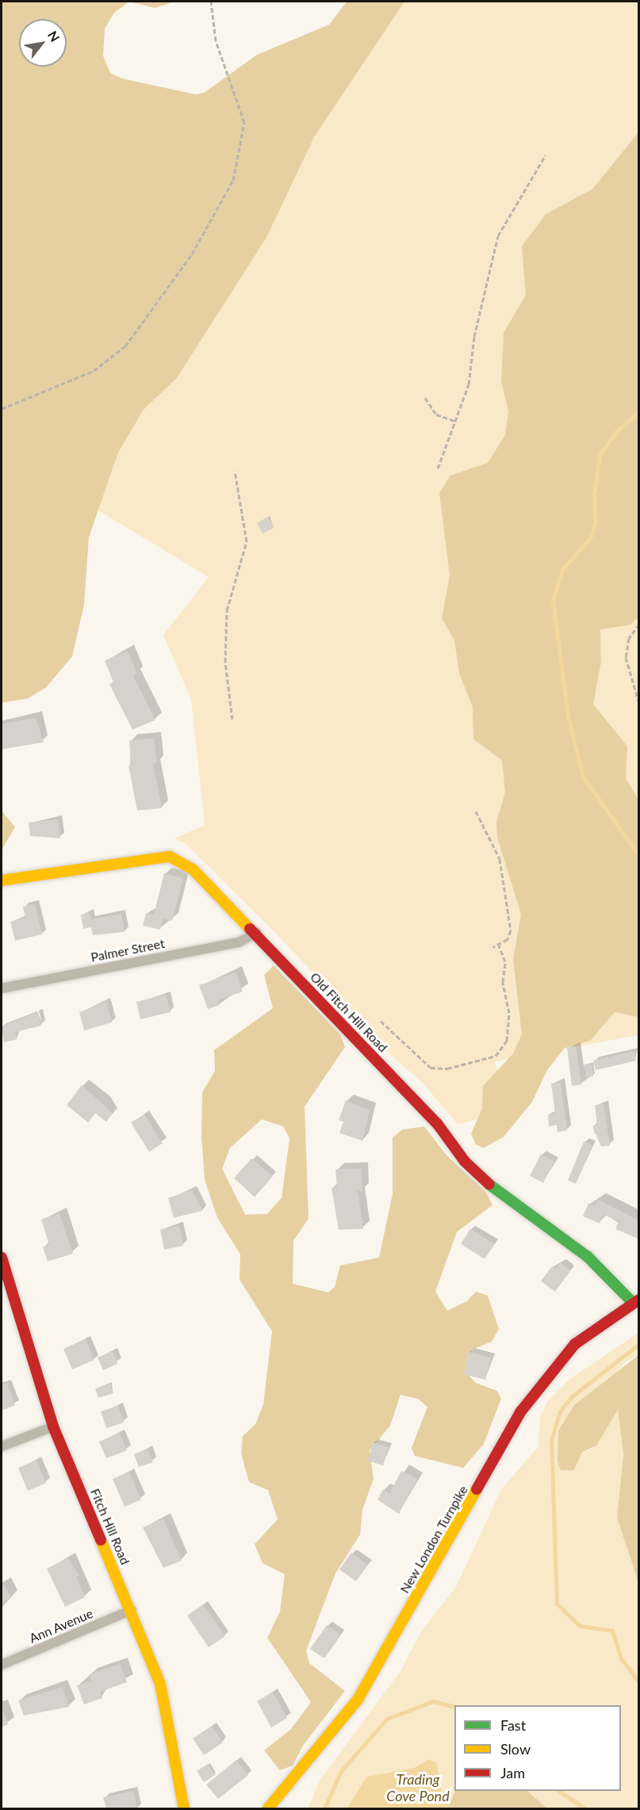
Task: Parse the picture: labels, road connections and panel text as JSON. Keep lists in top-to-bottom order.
{
  "streets": {
    "street": [
      "Palmer Street",
      "Old Fitch Hill Road",
      "Fitch Hill Road",
      "New London Turnpike",
      "Ann Avenue"
    ]
  },
  "crossings": [
    ["Palmer Street", "Old Fitch Hill Road"],
    ["Old Fitch Hill Road", "New London Turnpike"],
    ["Fitch Hill Road", "Ann Avenue"]
  ],
  "water": ["Trading Cove Pond"],
  "legend": ["Fast", "Slow", "Jam"],
  "north": "top right"
}
